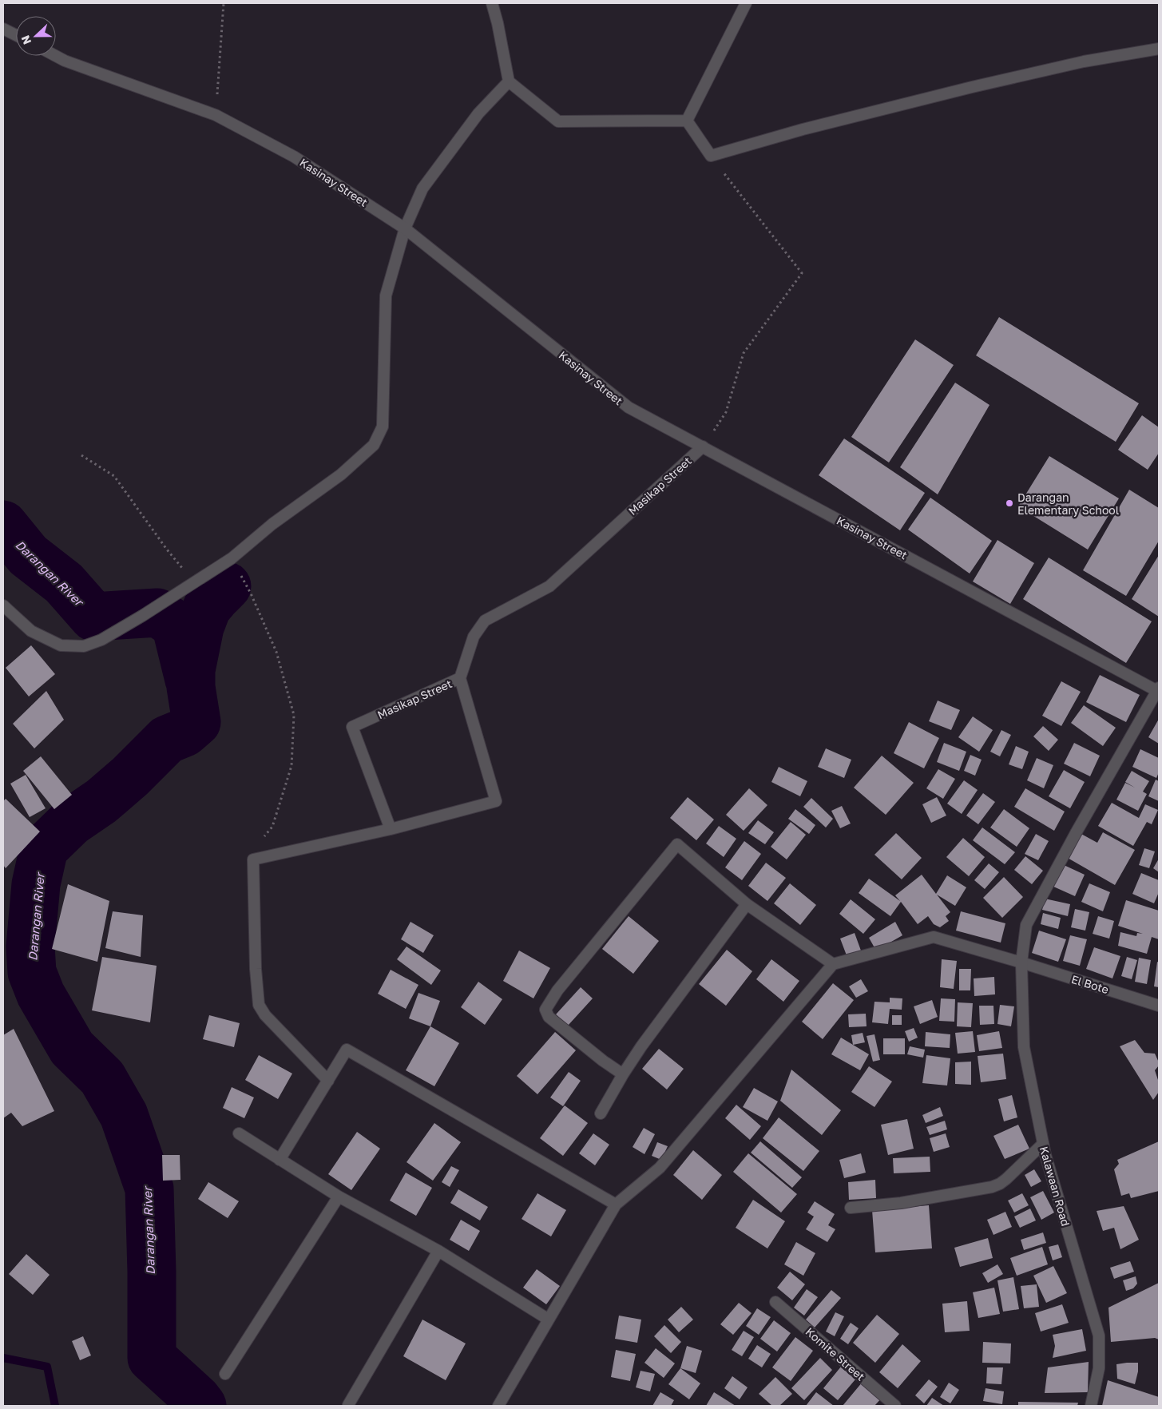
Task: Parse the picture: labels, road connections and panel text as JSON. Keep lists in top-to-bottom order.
{
  "streets": {
    "street": [
      "Kasinay Street",
      "Masikap Street",
      "El Bote",
      "Kalawaan Road",
      "Komite Street"
    ]
  },
  "crossings": [
    ["Kasinay Street", "Masikap Street"],
    ["Kasinay Street", "Kalawaan Road"],
    ["El Bote", "Kalawaan Road"]
  ],
  "water": ["Darangan River"],
  "places": ["Darangan Elementary School"],
  "north": "left"
}
